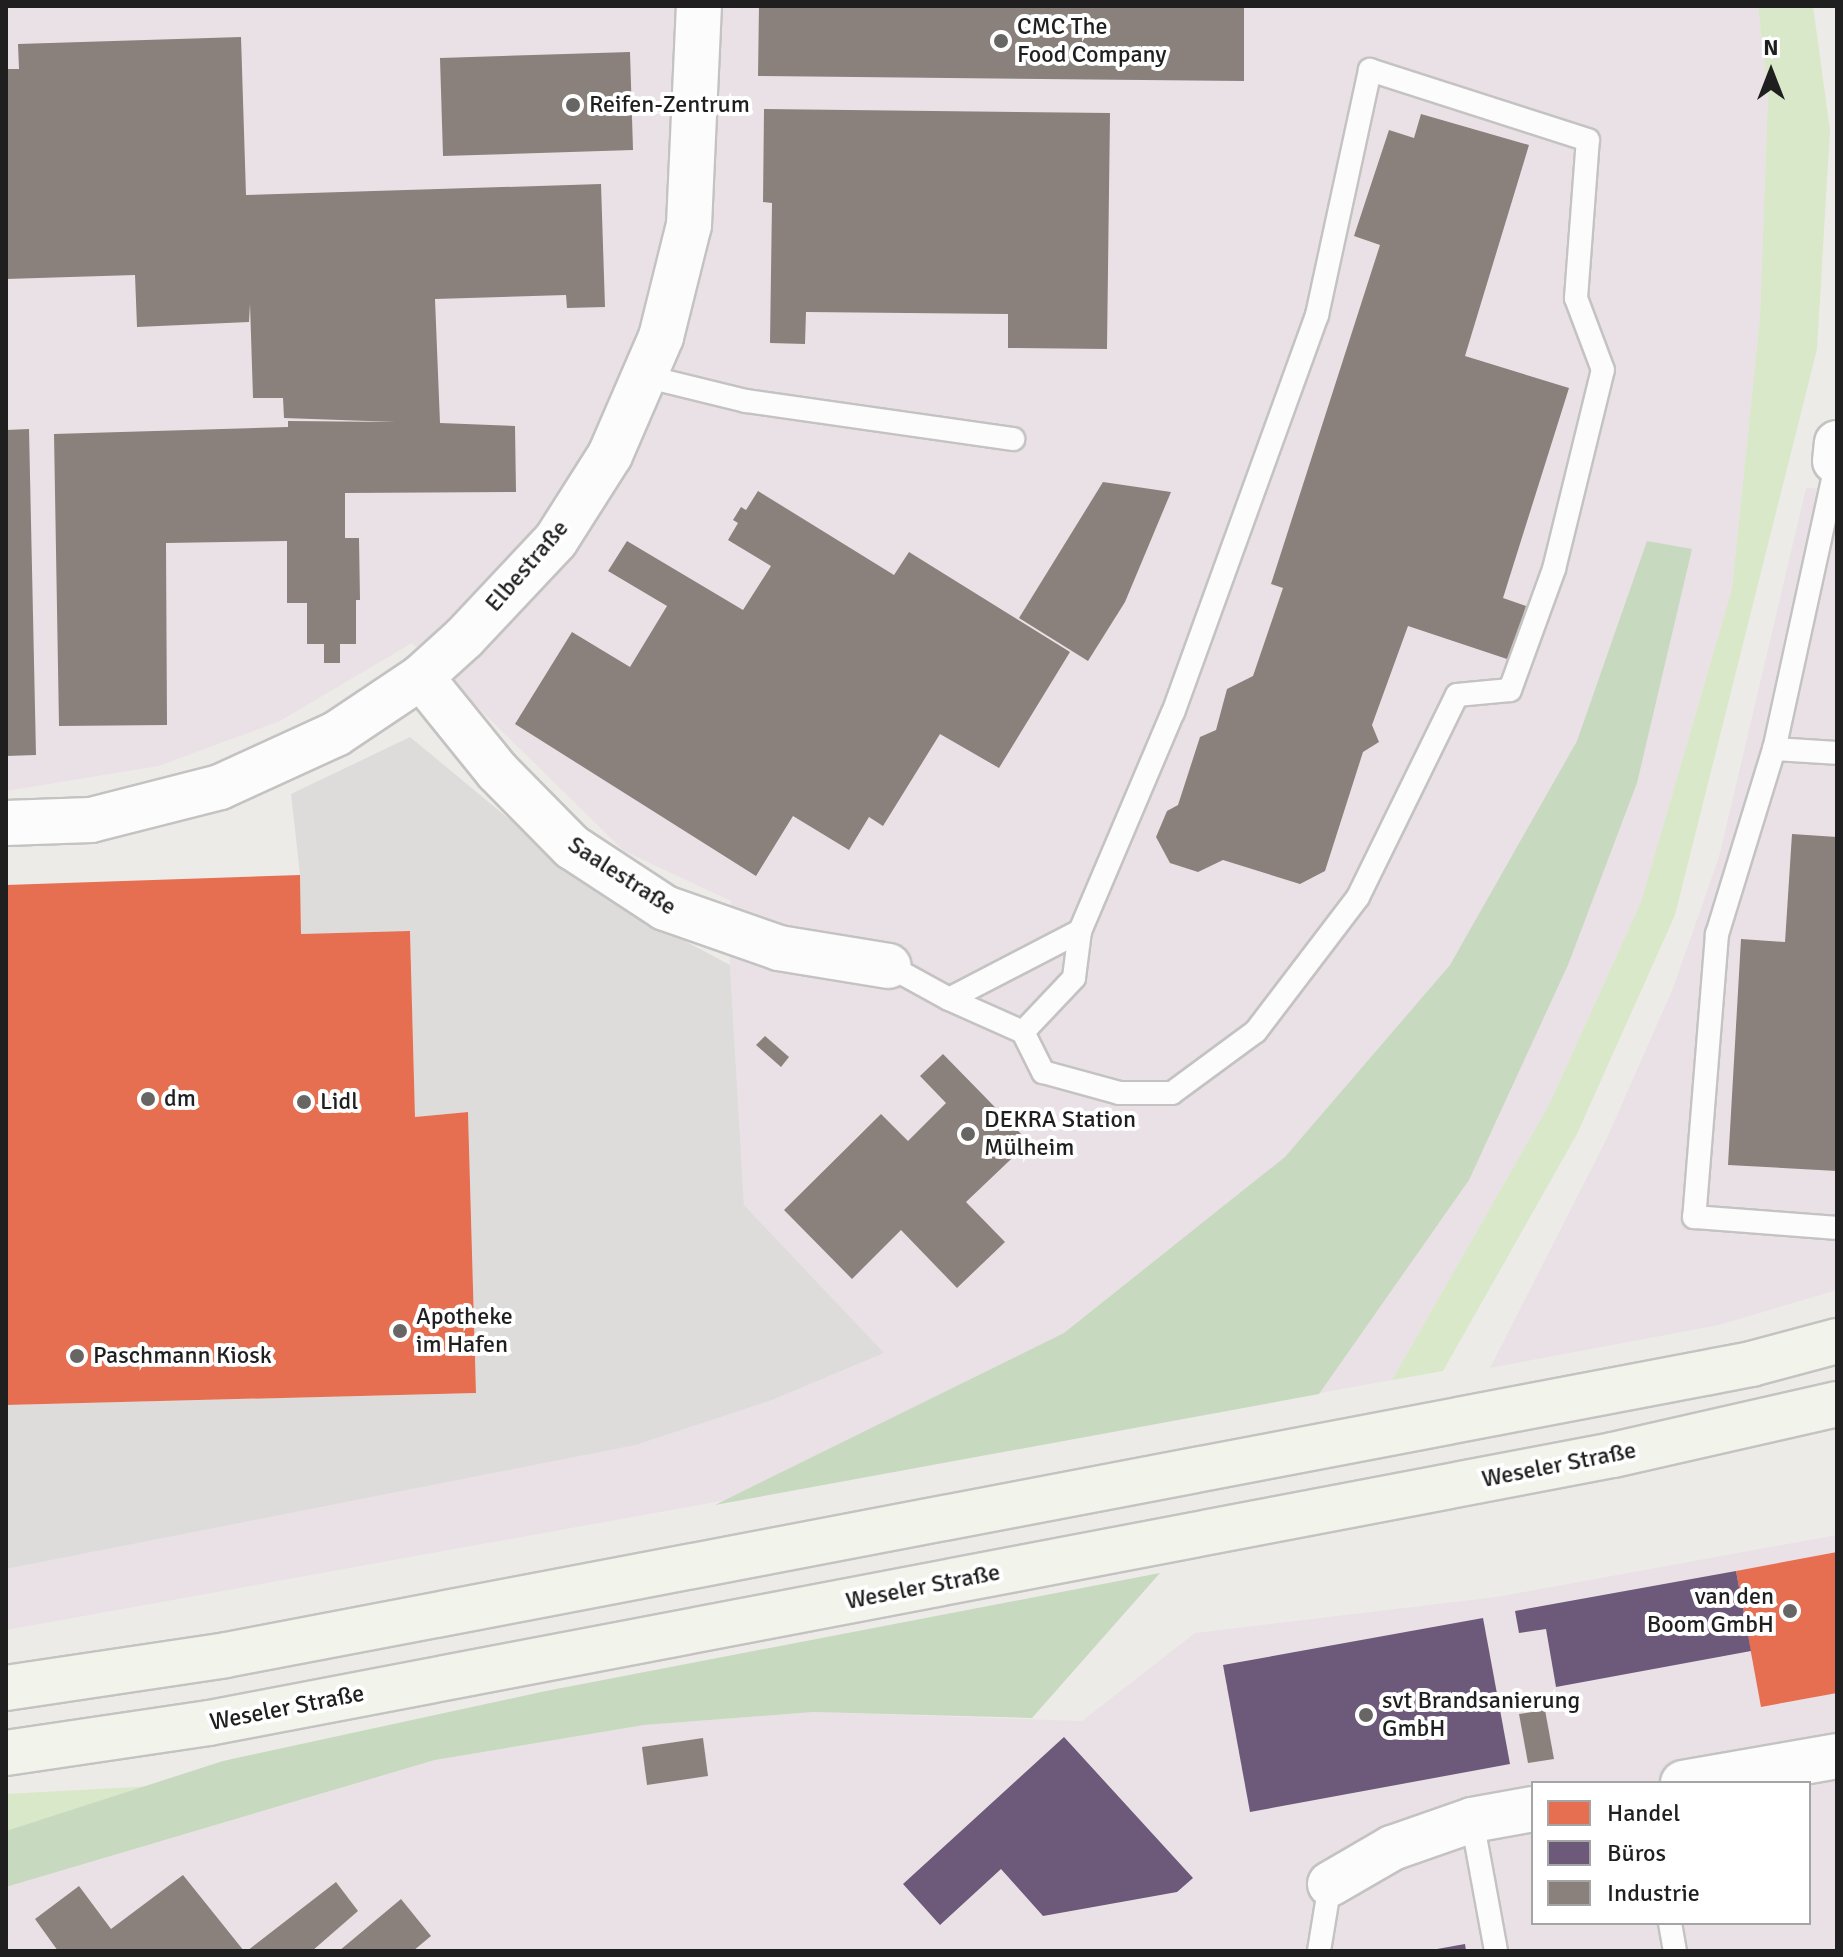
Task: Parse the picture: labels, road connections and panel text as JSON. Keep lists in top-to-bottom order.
{
  "streets": {
    "main road": ["Weseler Straße"],
    "street": ["Elbestraße", "Saalestraße"]
  },
  "crossings": [
    ["Elbestraße", "Saalestraße"]
  ],
  "places": [
    "CMC The Food Company",
    "Reifen-Zentrum",
    "dm",
    "Lidl",
    "DEKRA Station Mülheim",
    "Apotheke im Hafen",
    "Paschmann Kiosk",
    "van den Boom GmbH",
    "svt Brandsanierung GmbH"
  ],
  "legend": ["Handel", "Büros", "Industrie"],
  "north": "top"
}
